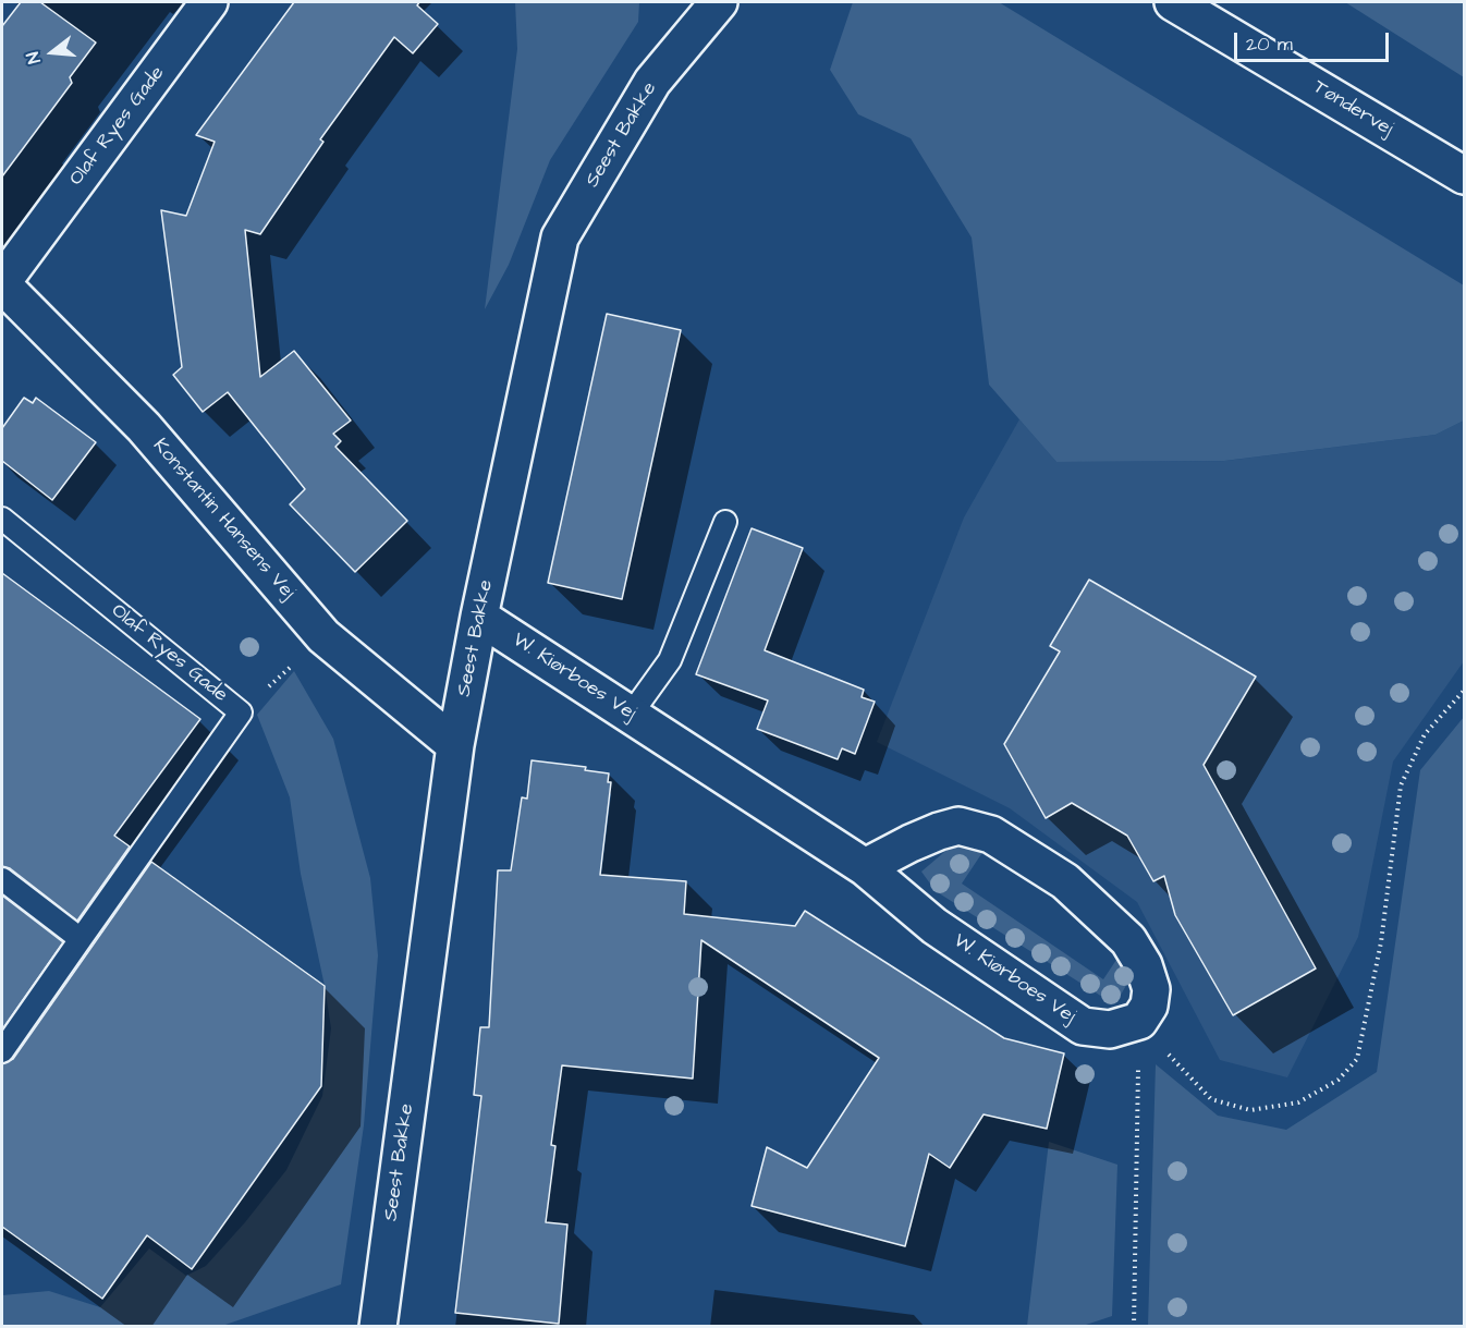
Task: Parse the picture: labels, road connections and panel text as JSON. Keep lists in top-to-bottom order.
{
  "streets": {
    "street": [
      "Tøndervej",
      "Olaf Ryes Gade",
      "Seest Bakke",
      "Konstantin Hansens Vej",
      "W. Kiørboes Vej"
    ]
  },
  "crossings": [
    ["Olaf Ryes Gade", "Konstantin Hansens Vej"],
    ["Seest Bakke", "Konstantin Hansens Vej"],
    ["Seest Bakke", "W. Kiørboes Vej"]
  ],
  "scale_bar": "20 m",
  "north": "left"
}
